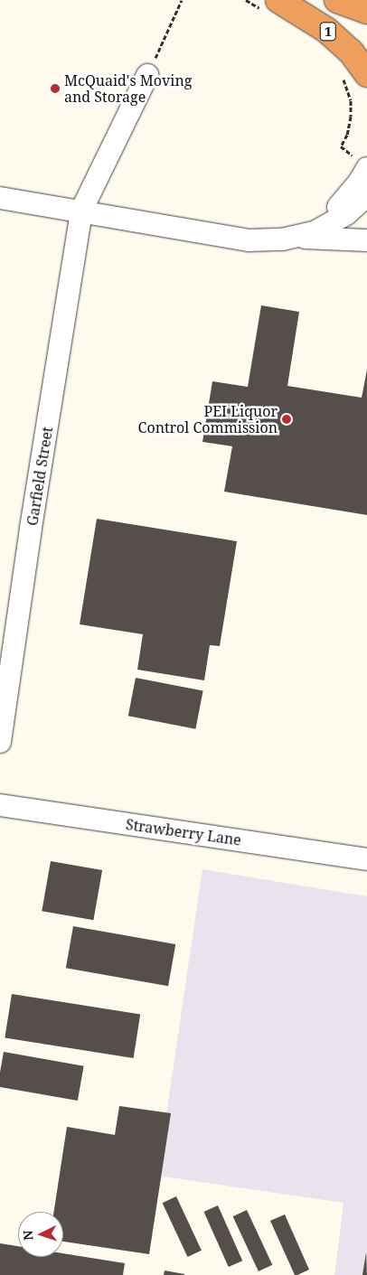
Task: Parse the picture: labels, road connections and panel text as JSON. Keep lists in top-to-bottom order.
{
  "streets": {
    "highway": ["1"],
    "street": ["Garfield Street", "Strawberry Lane"]
  },
  "places": ["McQuaid's Moving and Storage", "PEI Liquor Control Commission"],
  "north": "left"
}
